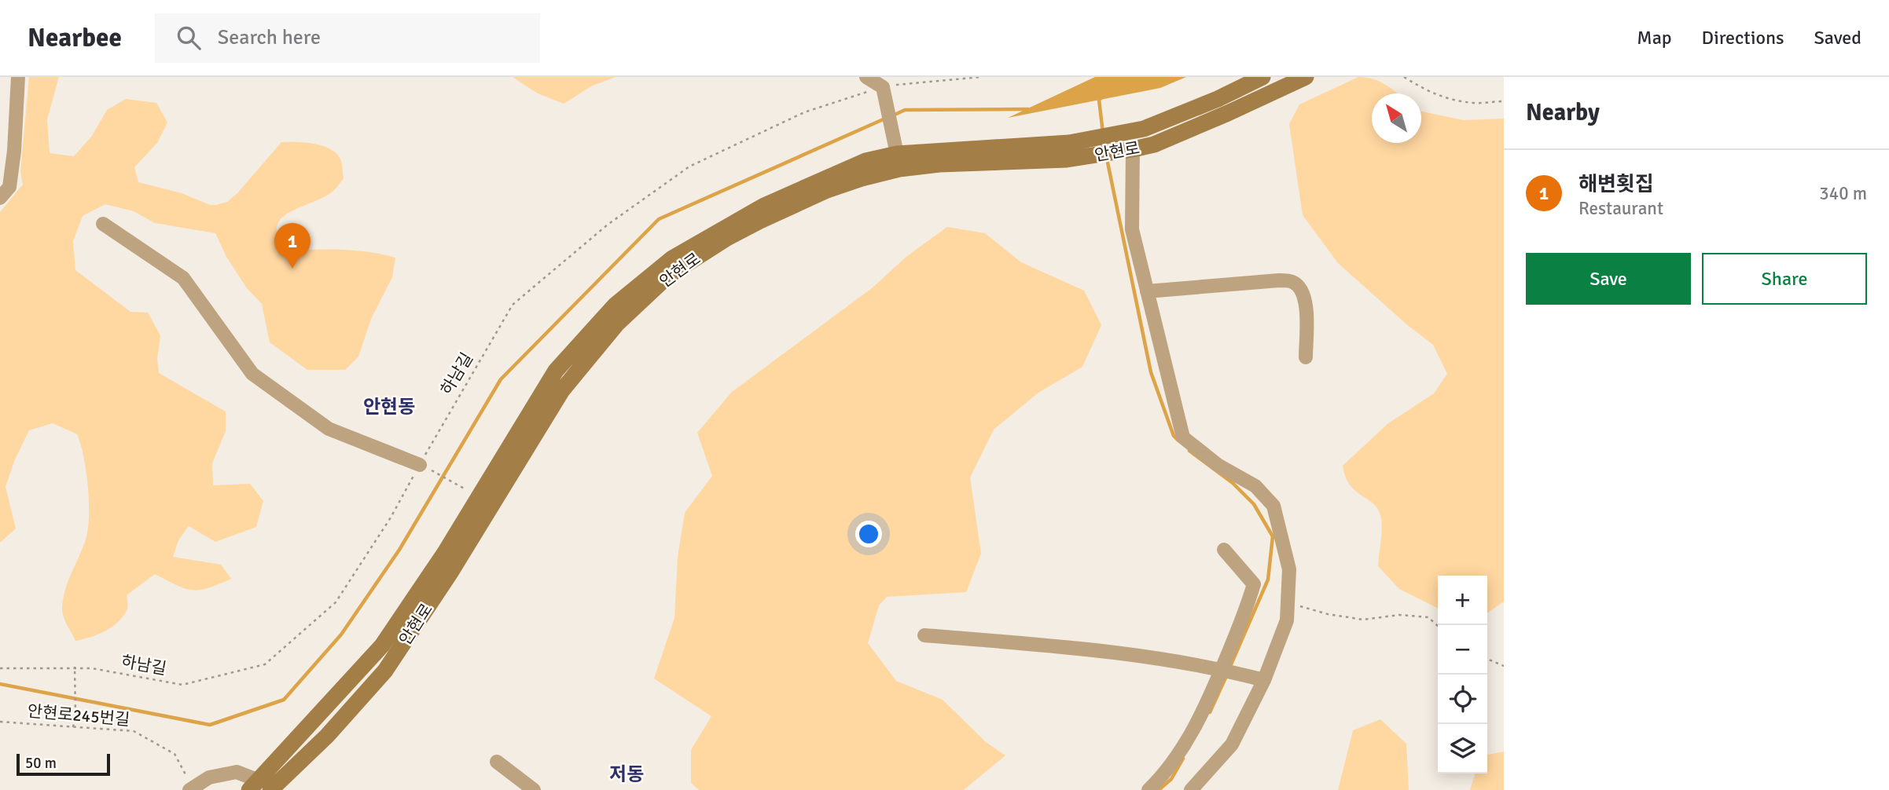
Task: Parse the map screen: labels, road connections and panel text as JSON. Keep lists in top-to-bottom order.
{
  "streets": {
    "street": ["안현로"],
    "path": ["하남길", "안현로245번길"]
  },
  "districts": ["안현동", "저동"],
  "scale_bar": "50 m",
  "north": "top left",
  "page": {
    "header": "Nearbee",
    "search": "Search here",
    "nav": ["Map", "Directions", "Saved"],
    "heading": "Nearby",
    "list": [
      {
        "mark": "1",
        "name": "해변횟집",
        "note": "Restaurant",
        "value": "340 m"
      }
    ],
    "pins": "1",
    "buttons": ["Save", "Share"],
    "map_buttons": ["+", "−"],
    "scale": "50 m"
  }
}
